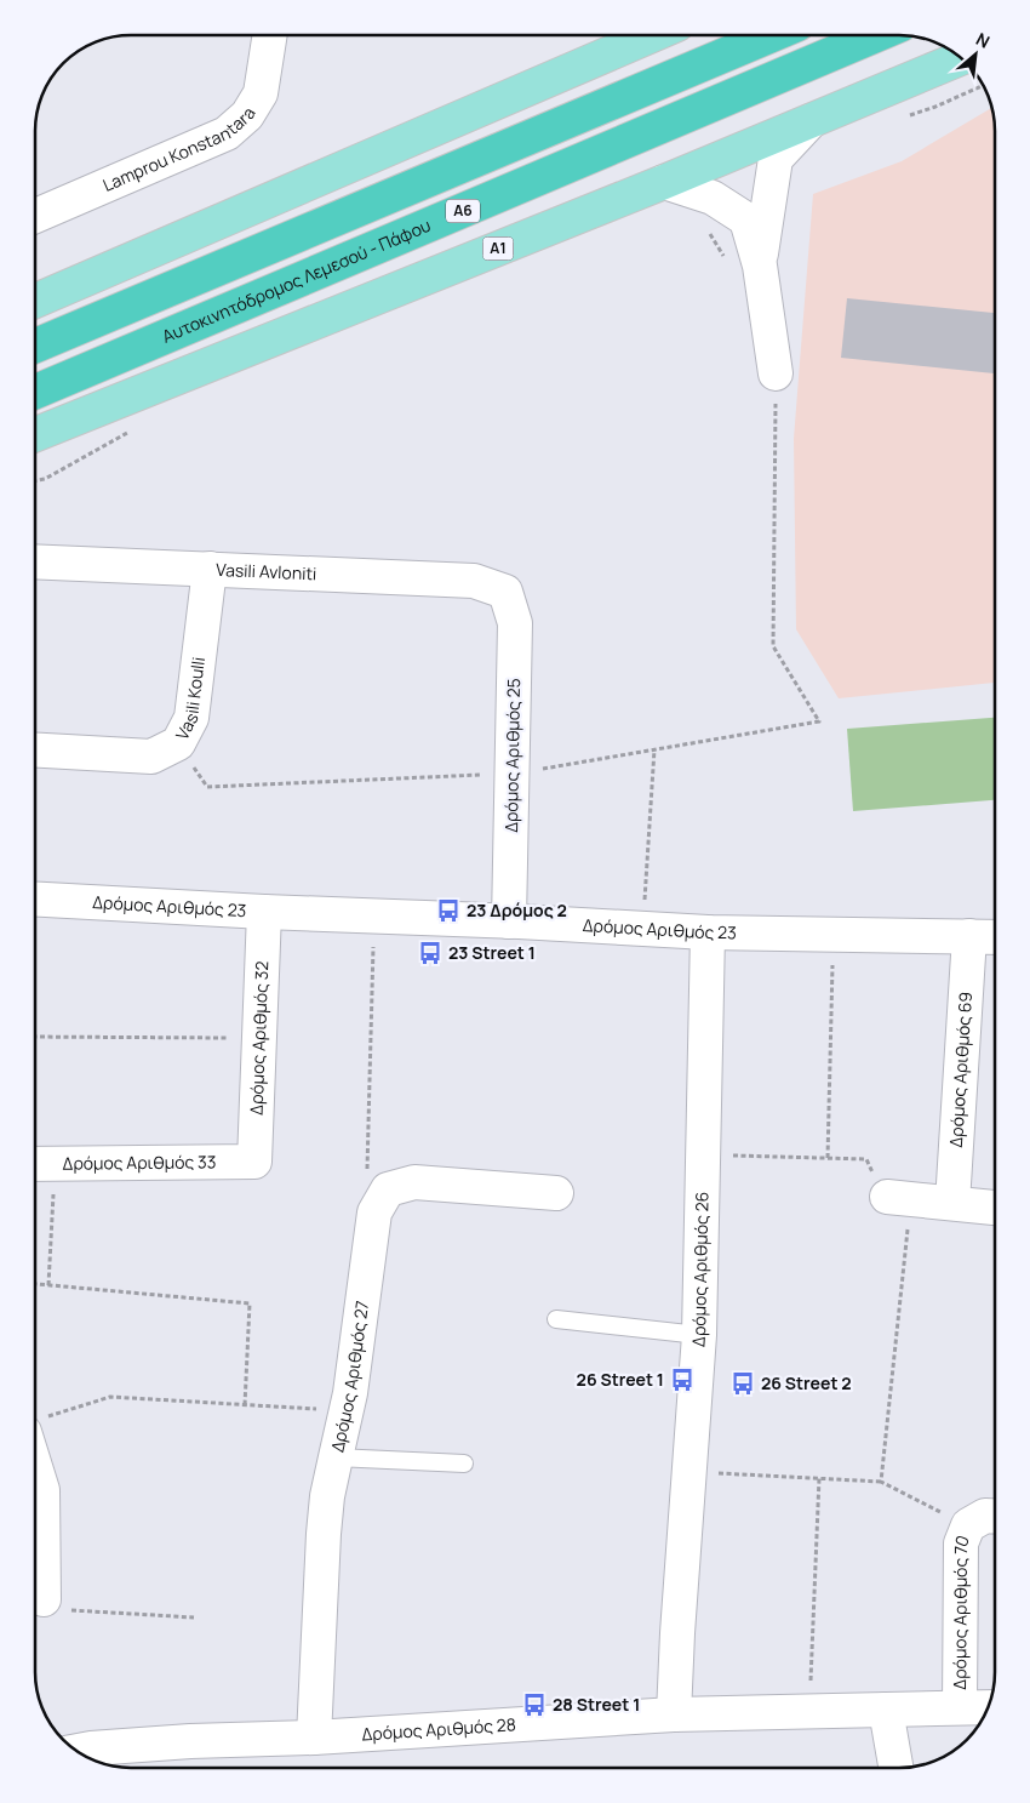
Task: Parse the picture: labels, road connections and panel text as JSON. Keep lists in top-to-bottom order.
{
  "streets": {
    "highway": ["A6", "Αυτοκινητόδρομος Λεμεσού - Πάφου"],
    "main road": ["A1"],
    "street": [
      "Lamprou Konstantara",
      "Vasili Avloniti",
      "Vasili Koulli",
      "Δρόμος Αριθμός 25",
      "Δρόμος Αριθμός 23",
      "Δρόμος Αριθμός 32",
      "Δρόμος Αριθμός 69",
      "Δρόμος Αριθμός 33",
      "Δρόμος Αριθμός 26",
      "Δρόμος Αριθμός 27",
      "Δρόμος Αριθμός 70",
      "Δρόμος Αριθμός 28"
    ]
  },
  "crossings": [
    ["Vasili Avloniti", "Vasili Koulli"],
    ["Vasili Avloniti", "Δρόμος Αριθμός 25"],
    ["Δρόμος Αριθμός 25", "Δρόμος Αριθμός 23"],
    ["Δρόμος Αριθμός 23", "Δρόμος Αριθμός 32"],
    ["Δρόμος Αριθμός 23", "Δρόμος Αριθμός 69"],
    ["Δρόμος Αριθμός 23", "Δρόμος Αριθμός 26"],
    ["Δρόμος Αριθμός 32", "Δρόμος Αριθμός 33"],
    ["Δρόμος Αριθμός 26", "Δρόμος Αριθμός 28"],
    ["Δρόμος Αριθμός 27", "Δρόμος Αριθμός 28"],
    ["Δρόμος Αριθμός 70", "Δρόμος Αριθμός 28"]
  ],
  "places": {
    "bus stop": [
      "23 Δρόμος 2",
      "23 Street 1",
      "26 Street 1",
      "26 Street 2",
      "28 Street 1"
    ]
  },
  "north": "top right"
}
